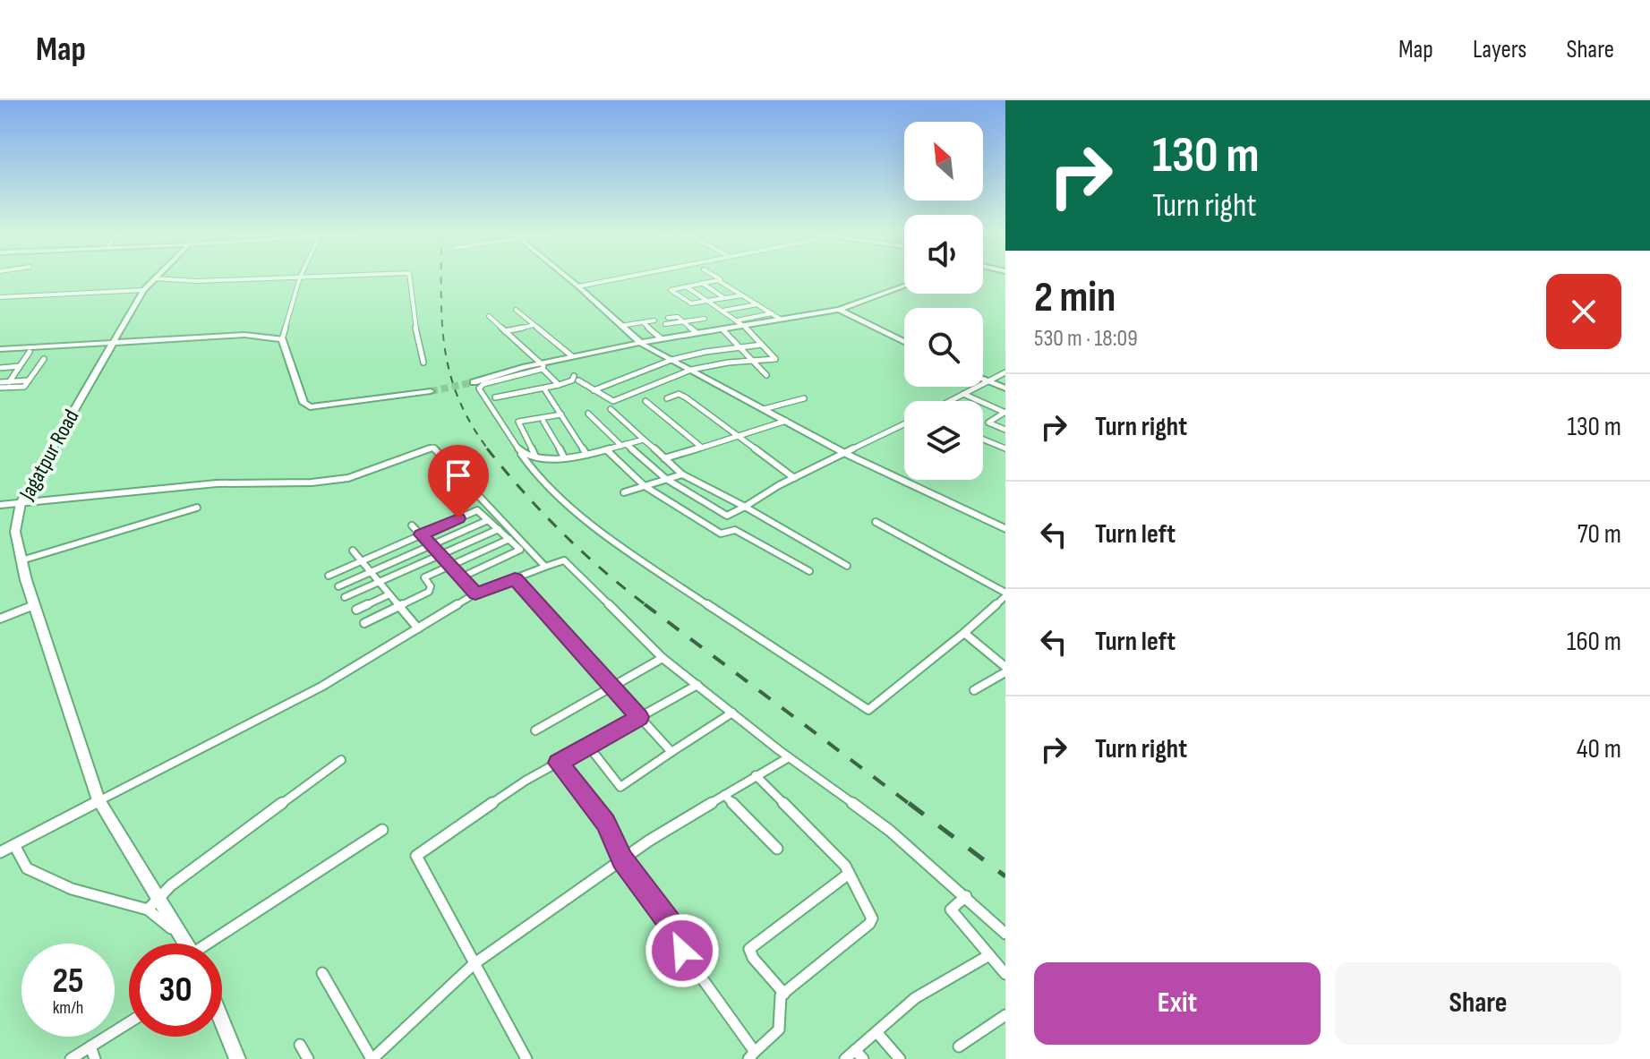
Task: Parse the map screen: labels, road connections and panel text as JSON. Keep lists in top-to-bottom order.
{
  "streets": {
    "street": ["Jagatpur Road"]
  },
  "north": "top left",
  "page": {
    "header": "Map",
    "nav": ["Map", "Layers", "Share"],
    "turn": ["130 m", "Turn right"],
    "heading": ["2 min", "530 m · 18:09"],
    "list": [
      {
        "name": "Turn right",
        "value": "130 m"
      },
      {
        "name": "Turn left",
        "value": "70 m"
      },
      {
        "name": "Turn left",
        "value": "160 m"
      },
      {
        "name": "Turn right",
        "value": "40 m"
      }
    ],
    "speed": "25 km/h",
    "limit": "30",
    "buttons": ["Exit", "Share"]
  }
}
